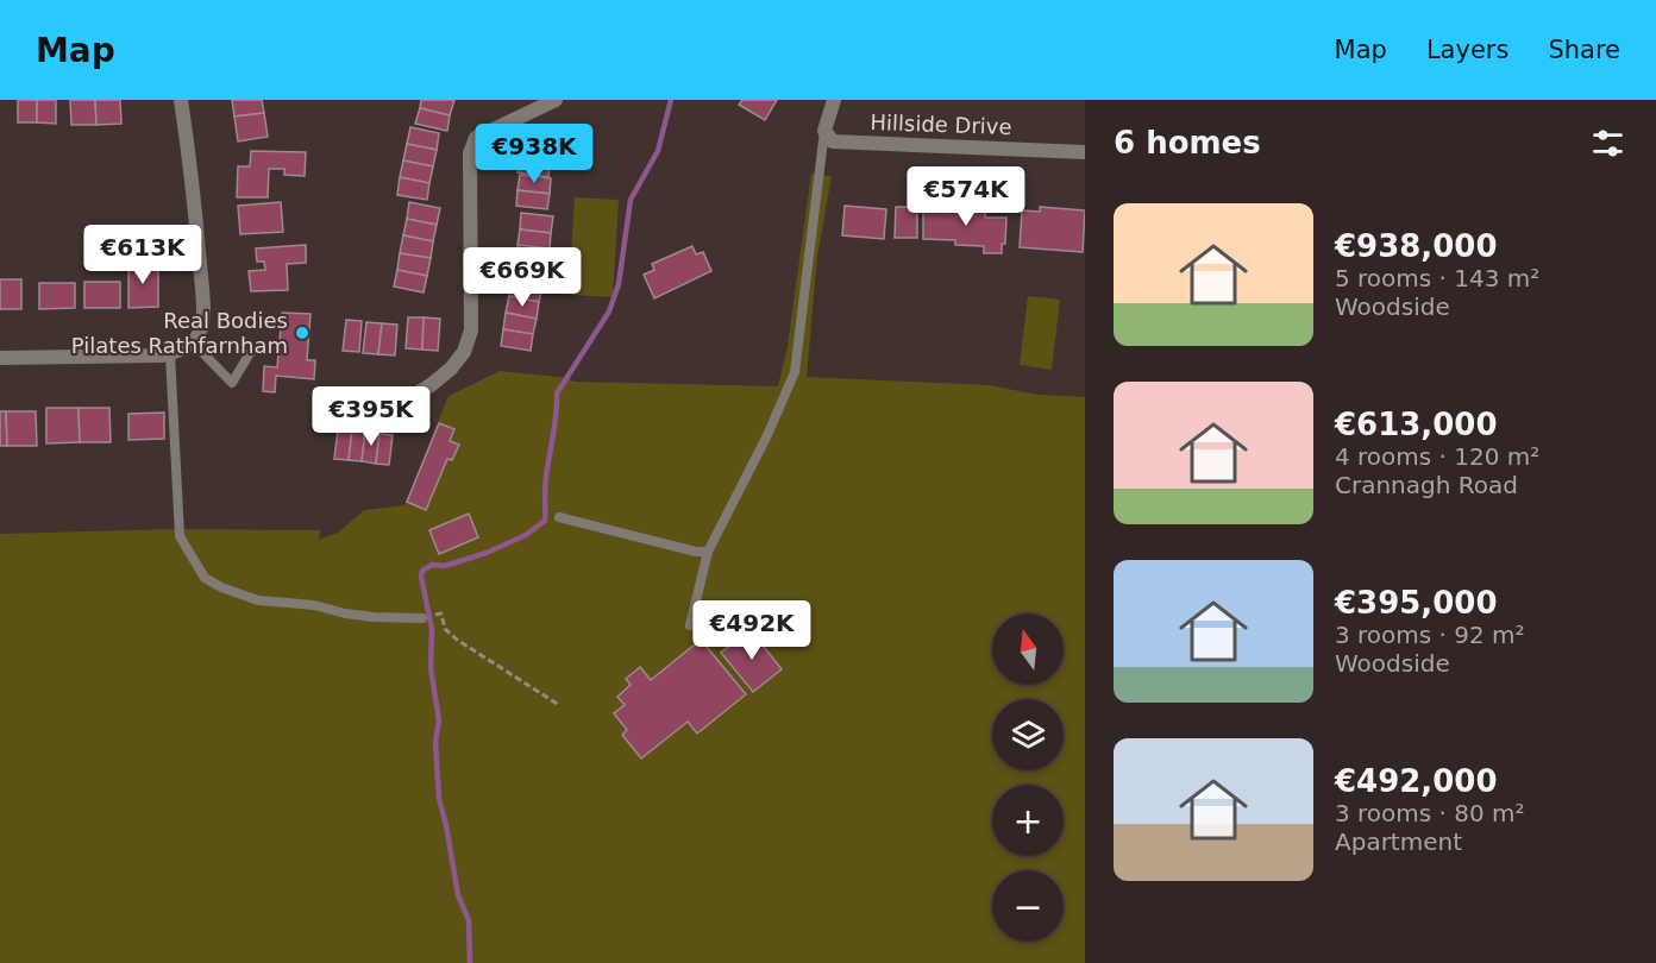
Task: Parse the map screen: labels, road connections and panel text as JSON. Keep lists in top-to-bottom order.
{
  "streets": {
    "street": ["Hillside Drive"]
  },
  "places": ["Real Bodies Pilates Rathfarnham"],
  "north": "top",
  "page": {
    "header": "Map",
    "nav": ["Map", "Layers", "Share"],
    "heading": "6 homes",
    "price": [
      "€938K",
      "€574K",
      "€613K",
      "€669K",
      "€395K",
      "€492K"
    ],
    "list": [
      {
        "name": "€938,000",
        "note": "5 rooms · 143 m² · Woodside"
      },
      {
        "name": "€613,000",
        "note": "4 rooms · 120 m² · Crannagh Road"
      },
      {
        "name": "€395,000",
        "note": "3 rooms · 92 m² · Woodside"
      },
      {
        "name": "€492,000",
        "note": "3 rooms · 80 m² · Apartment"
      }
    ],
    "map_buttons": ["+", "−"]
  }
}
